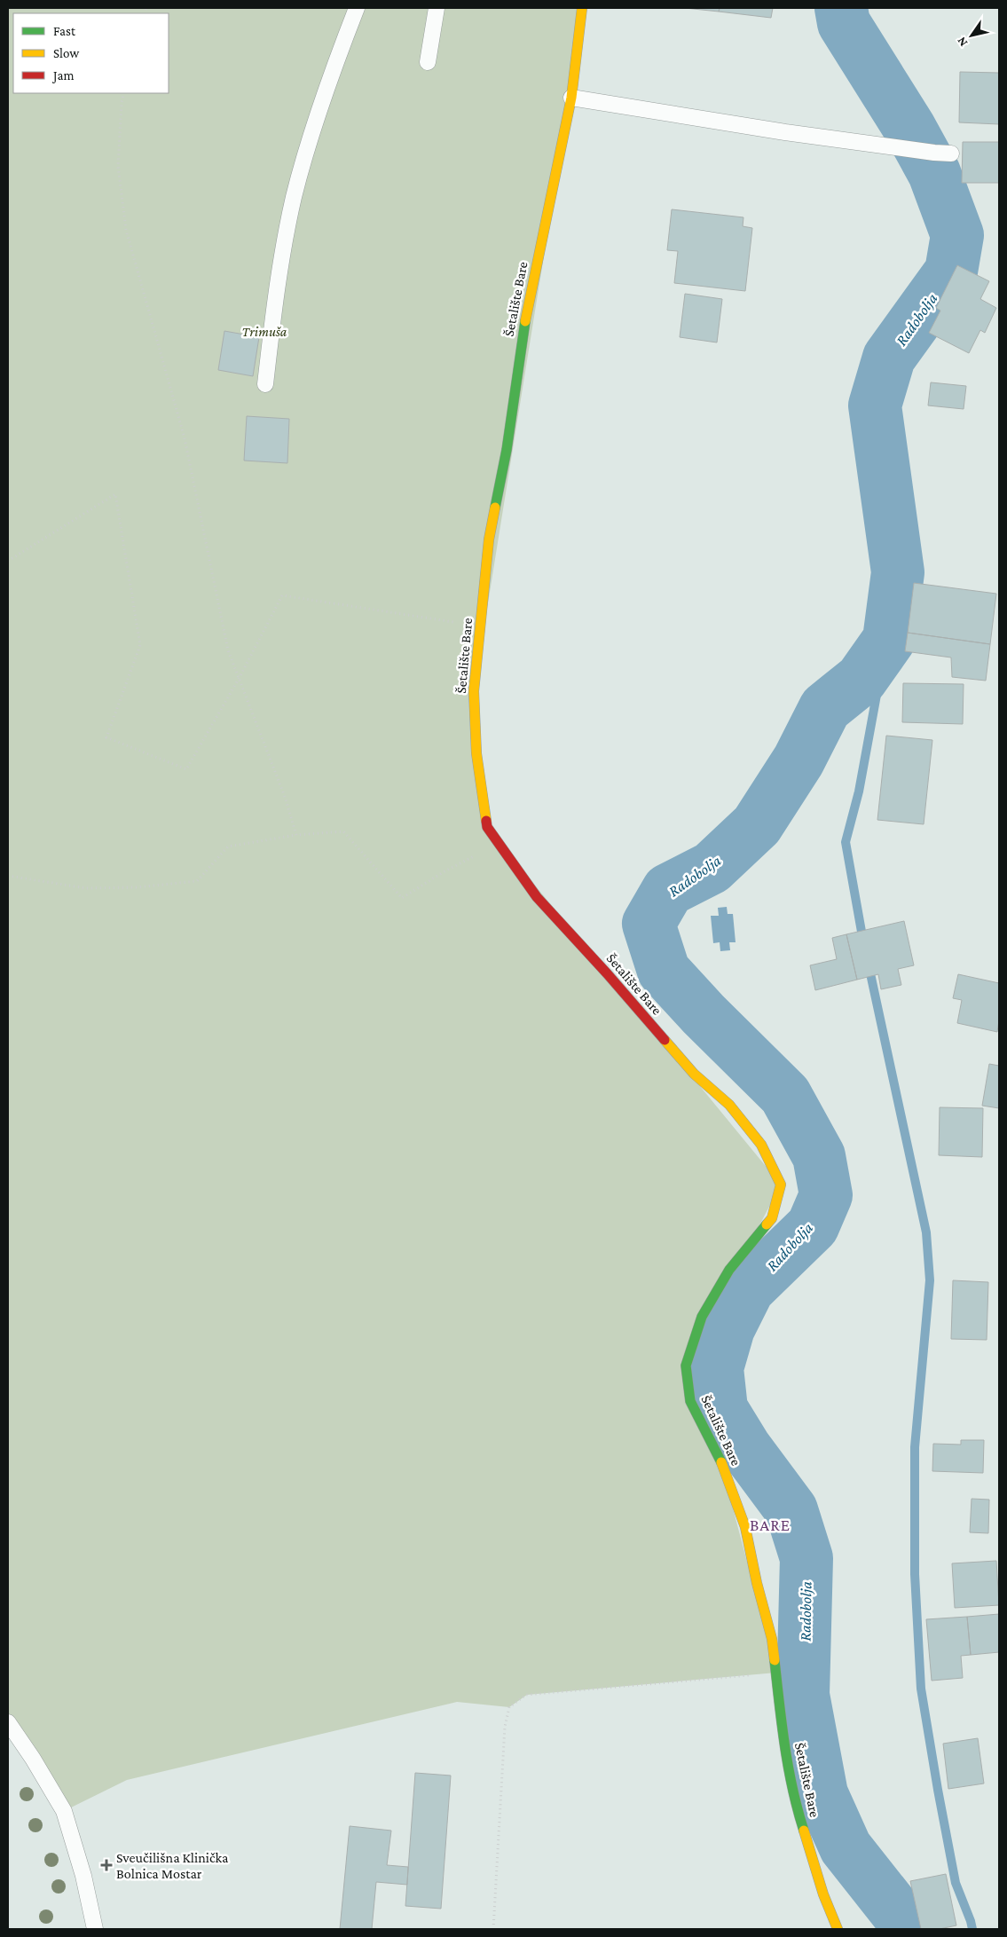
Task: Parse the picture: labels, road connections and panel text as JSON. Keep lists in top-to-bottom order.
{
  "streets": {
    "street": ["Šetalište Bare"]
  },
  "districts": ["BARE"],
  "water": ["Radobolja"],
  "parks": ["Trimuša"],
  "places": {
    "health": ["Sveučilišna Klinička Bolnica Mostar"]
  },
  "legend": ["Fast", "Slow", "Jam"],
  "north": "bottom left"
}
